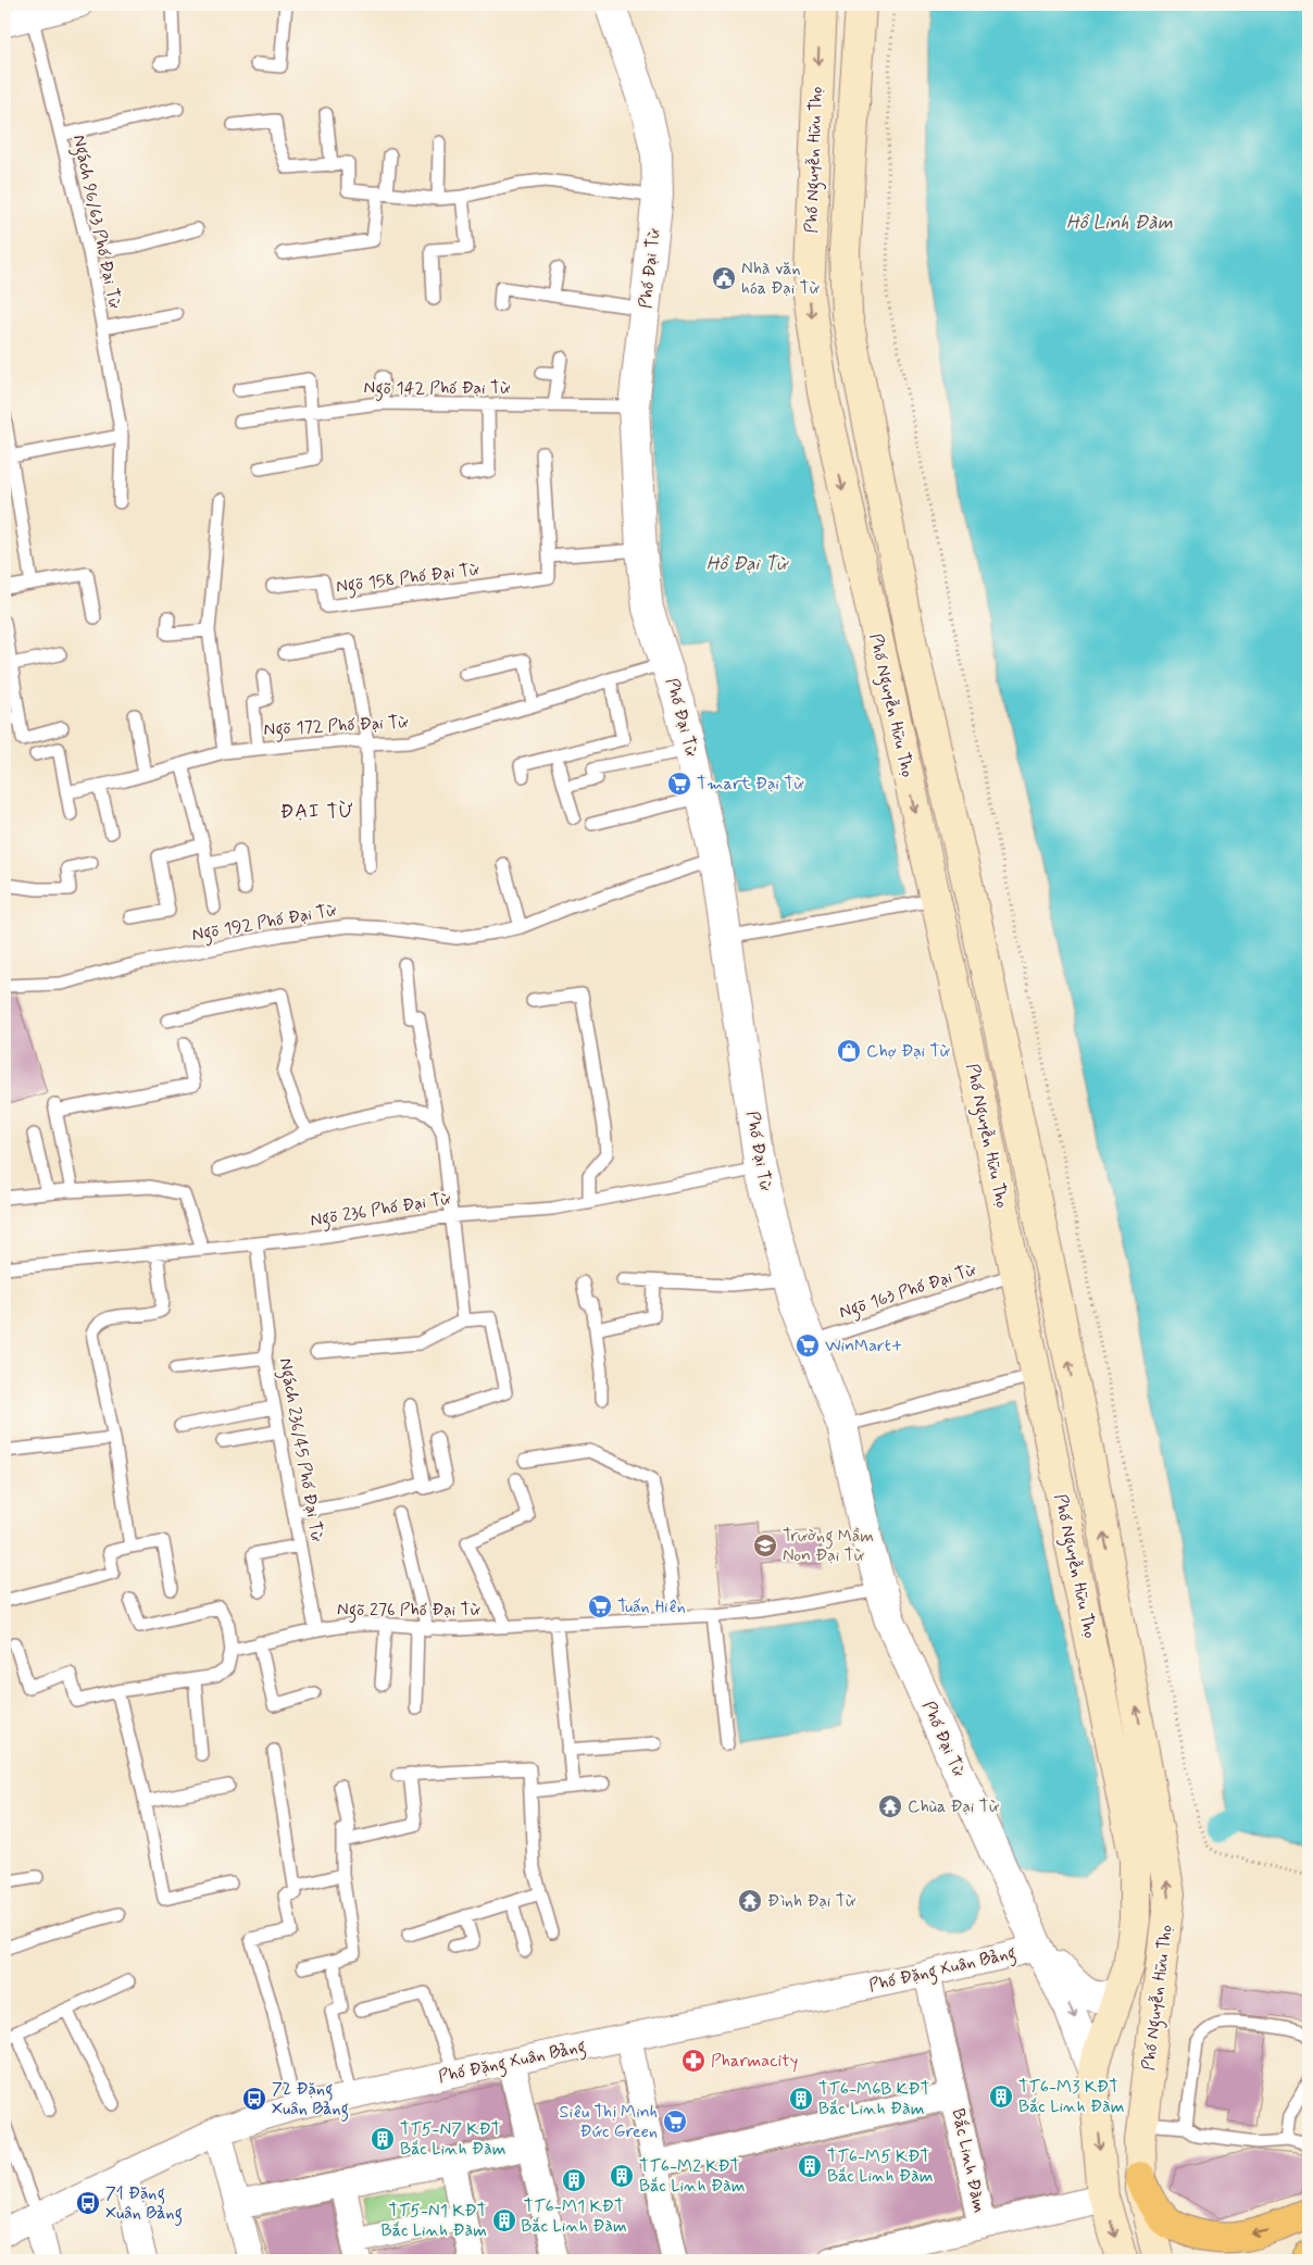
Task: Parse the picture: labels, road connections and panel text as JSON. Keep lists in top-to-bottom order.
{
  "streets": {
    "main road": ["Phố Nguyễn Hữu Thọ"],
    "street": ["Phố Đại Từ", "Phố Đặng Xuân Bảng", "Bắc Linh Đàm"],
    "lane": [
      "Ngách 96/63 Phố Đại Từ",
      "Ngõ 142 Phố Đại Từ",
      "Ngõ 158 Phố Đại Từ",
      "Ngõ 172 Phố Đại Từ",
      "Ngõ 192 Phố Đại Từ",
      "Ngõ 236 Phố Đại Từ",
      "Ngõ 163 Phố Đại Từ",
      "Ngách 236/45 Phố Đại Từ",
      "Ngõ 276 Phố Đại Từ"
    ]
  },
  "crossings": [
    ["Phố Nguyễn Hữu Thọ", "Phố Đại Từ"],
    ["Phố Nguyễn Hữu Thọ", "Ngõ 163 Phố Đại Từ"],
    ["Phố Nguyễn Hữu Thọ", "Bắc Linh Đàm"],
    ["Phố Đại Từ", "Ngõ 142 Phố Đại Từ"],
    ["Phố Đại Từ", "Ngõ 172 Phố Đại Từ"],
    ["Phố Đại Từ", "Ngõ 192 Phố Đại Từ"],
    ["Phố Đại Từ", "Ngõ 236 Phố Đại Từ"],
    ["Phố Đại Từ", "Ngõ 163 Phố Đại Từ"],
    ["Phố Đại Từ", "Ngõ 276 Phố Đại Từ"],
    ["Phố Đại Từ", "Phố Đặng Xuân Bảng"],
    ["Ngõ 236 Phố Đại Từ", "Ngách 236/45 Phố Đại Từ"],
    ["Ngách 236/45 Phố Đại Từ", "Ngõ 276 Phố Đại Từ"],
    ["Phố Đặng Xuân Bảng", "Bắc Linh Đàm"]
  ],
  "districts": ["ĐẠI TỪ"],
  "water": ["Hồ Linh Đàm", "Hồ Đại Từ"],
  "places": {
    "public building": ["Nhà văn hóa Đại Từ"],
    "supermarket": [
      "Tmart Đại Từ",
      "WinMart+",
      "Tuấn Hiên",
      "Siêu Thị Minh Đức Green"
    ],
    "shop": ["Chợ Đại Từ"],
    "school or university": ["Trường Mầm Non Đại Từ"],
    "temple": ["Chùa Đại Từ", "Đình Đại Từ"],
    "pharmacy": ["Pharmacity"],
    "building": [
      "TT6-M3 KĐT Bắc Linh Đàm",
      "TT6-M6B KĐT Bắc Linh Đàm",
      "TT5-N7 KĐT Bắc Linh Đàm",
      "TT6-M5 KĐT Bắc Linh Đàm",
      "TT6-M2 KĐT Bắc Linh Đàm",
      "TT6-M1 KĐT Bắc Linh Đàm",
      "TT5-N1 KĐT Bắc Linh Đàm"
    ],
    "bus stop": ["72 Đặng Xuân Bảng", "71 Đặng Xuân Bảng"]
  }
}
